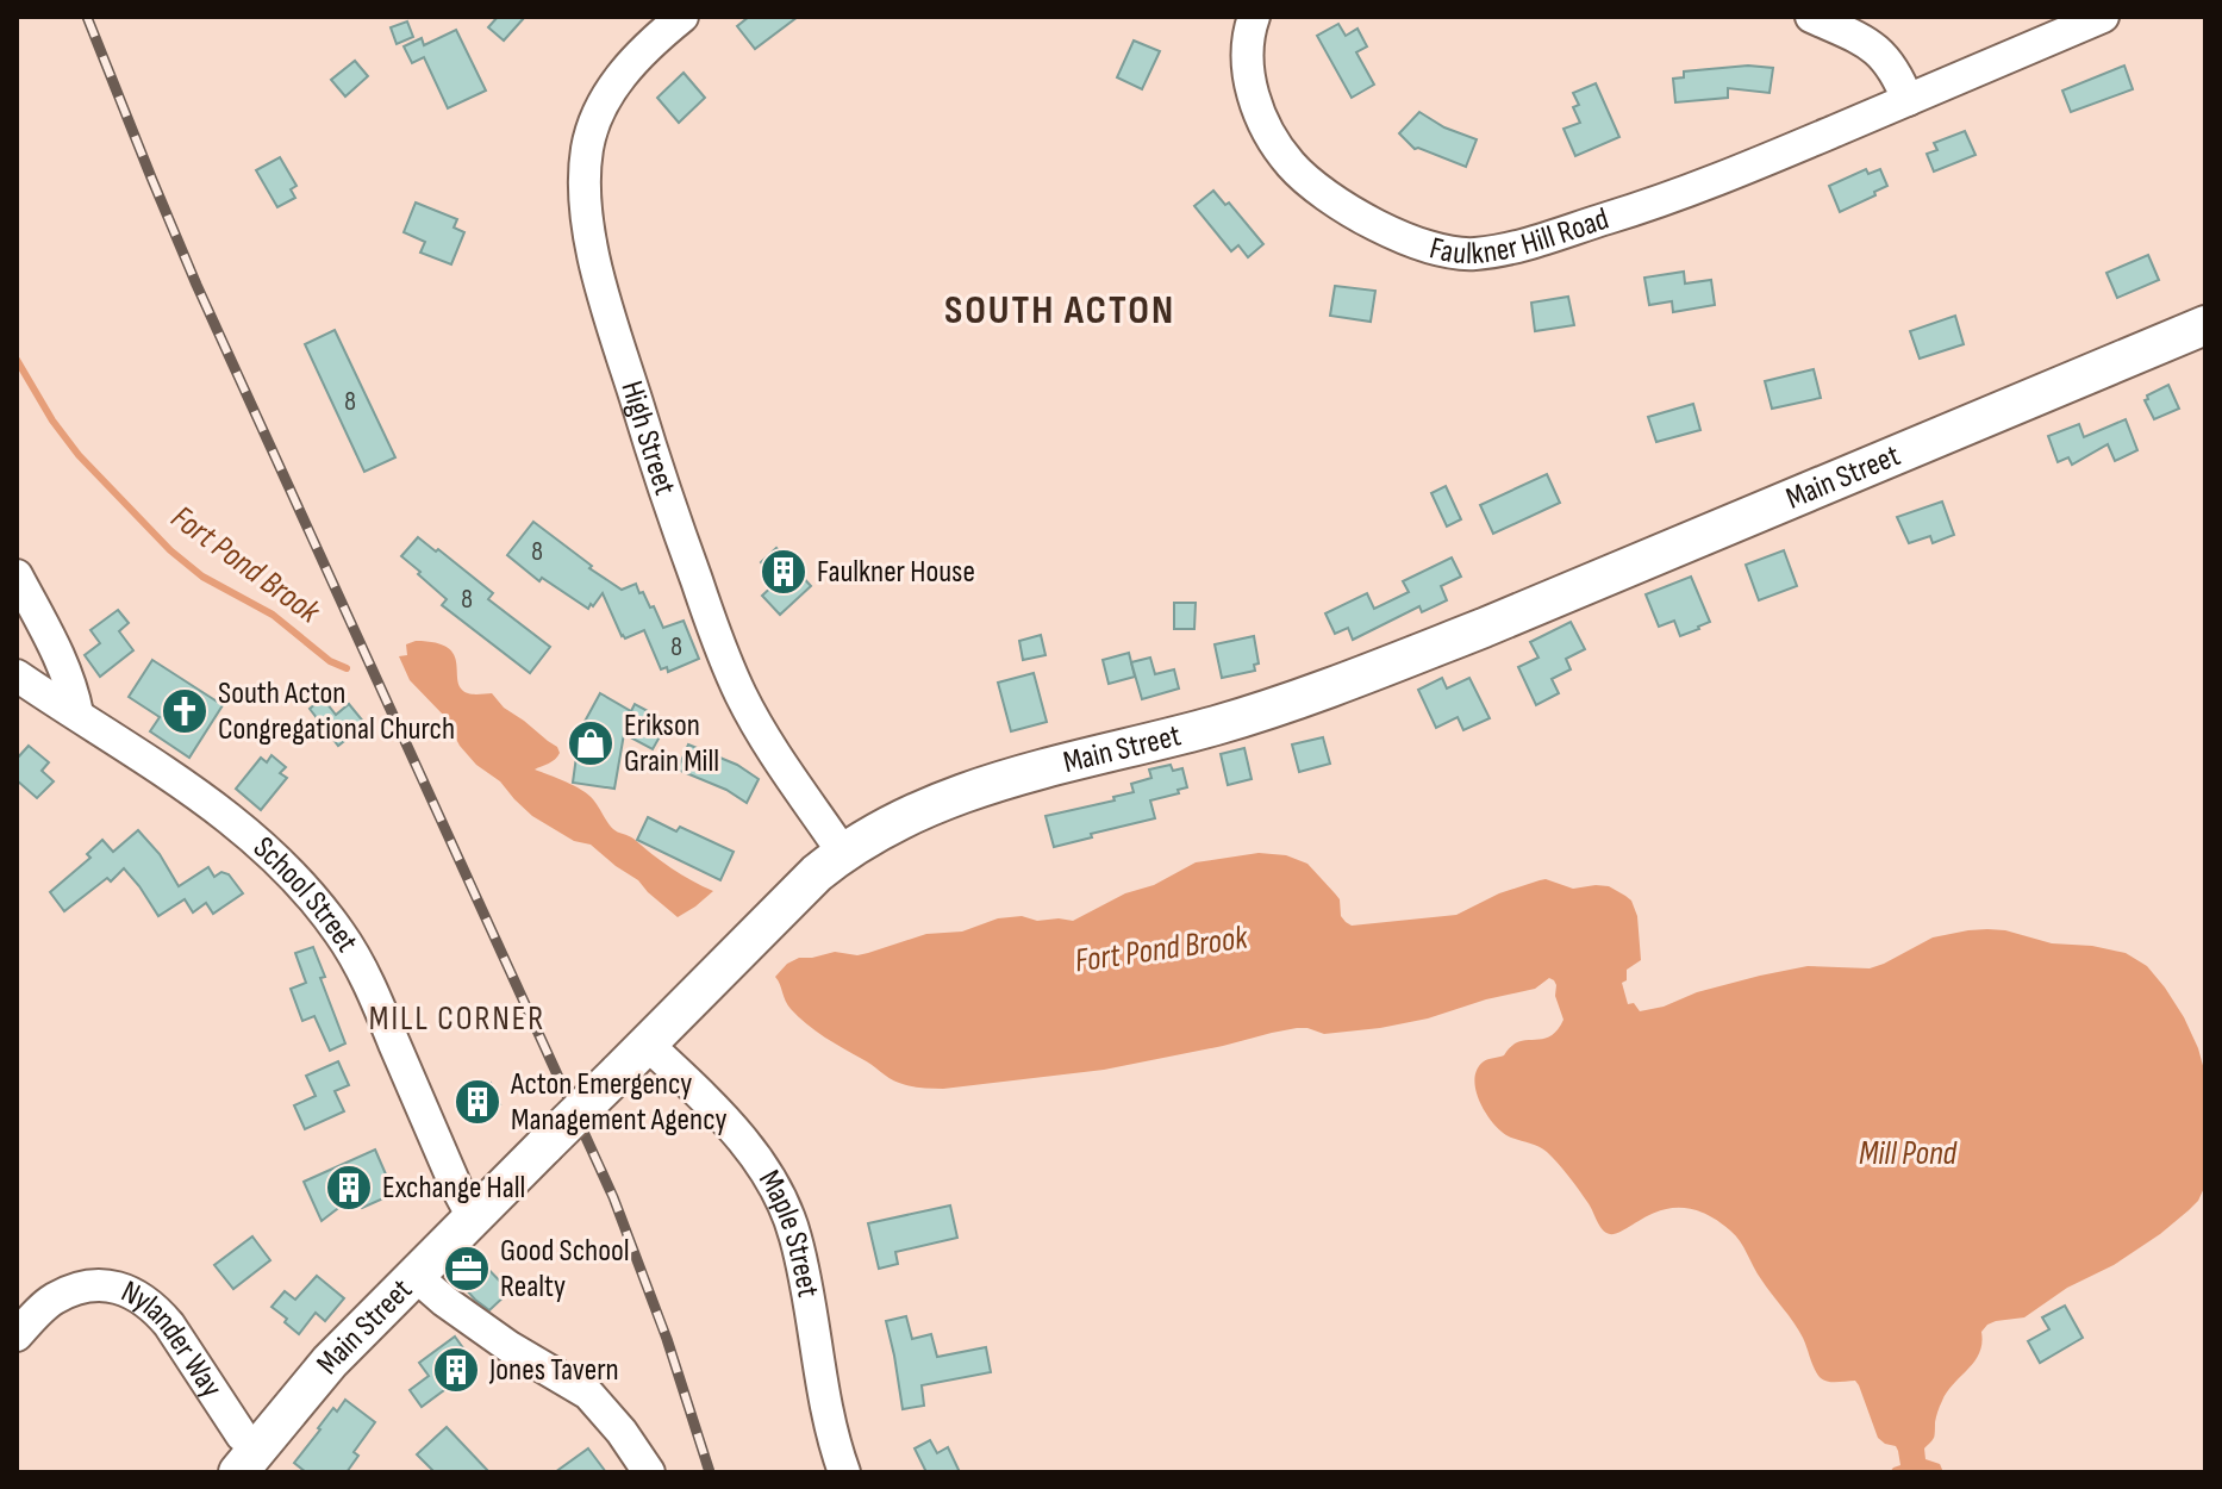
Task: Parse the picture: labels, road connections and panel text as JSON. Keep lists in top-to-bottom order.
{
  "streets": {
    "main road": ["Main Street"],
    "street": [
      "Faulkner Hill Road",
      "High Street",
      "School Street",
      "Maple Street",
      "Nylander Way"
    ]
  },
  "crossings": [
    ["High Street", "Main Street"],
    ["Main Street", "School Street"],
    ["Main Street", "Maple Street"],
    ["Main Street", "Nylander Way"]
  ],
  "districts": ["SOUTH ACTON", "MILL CORNER"],
  "water": ["Fort Pond Brook", "Mill Pond"],
  "places": {
    "building": [
      "Faulkner House",
      "Acton Emergency Management Agency",
      "Exchange Hall",
      "Jones Tavern"
    ],
    "church": ["South Acton Congregational Church"],
    "shop": ["Erikson Grain Mill"],
    "office": ["Good School Realty"]
  },
  "house_numbers": [
    "8",
    "8",
    "8",
    "8"
  ]
}
